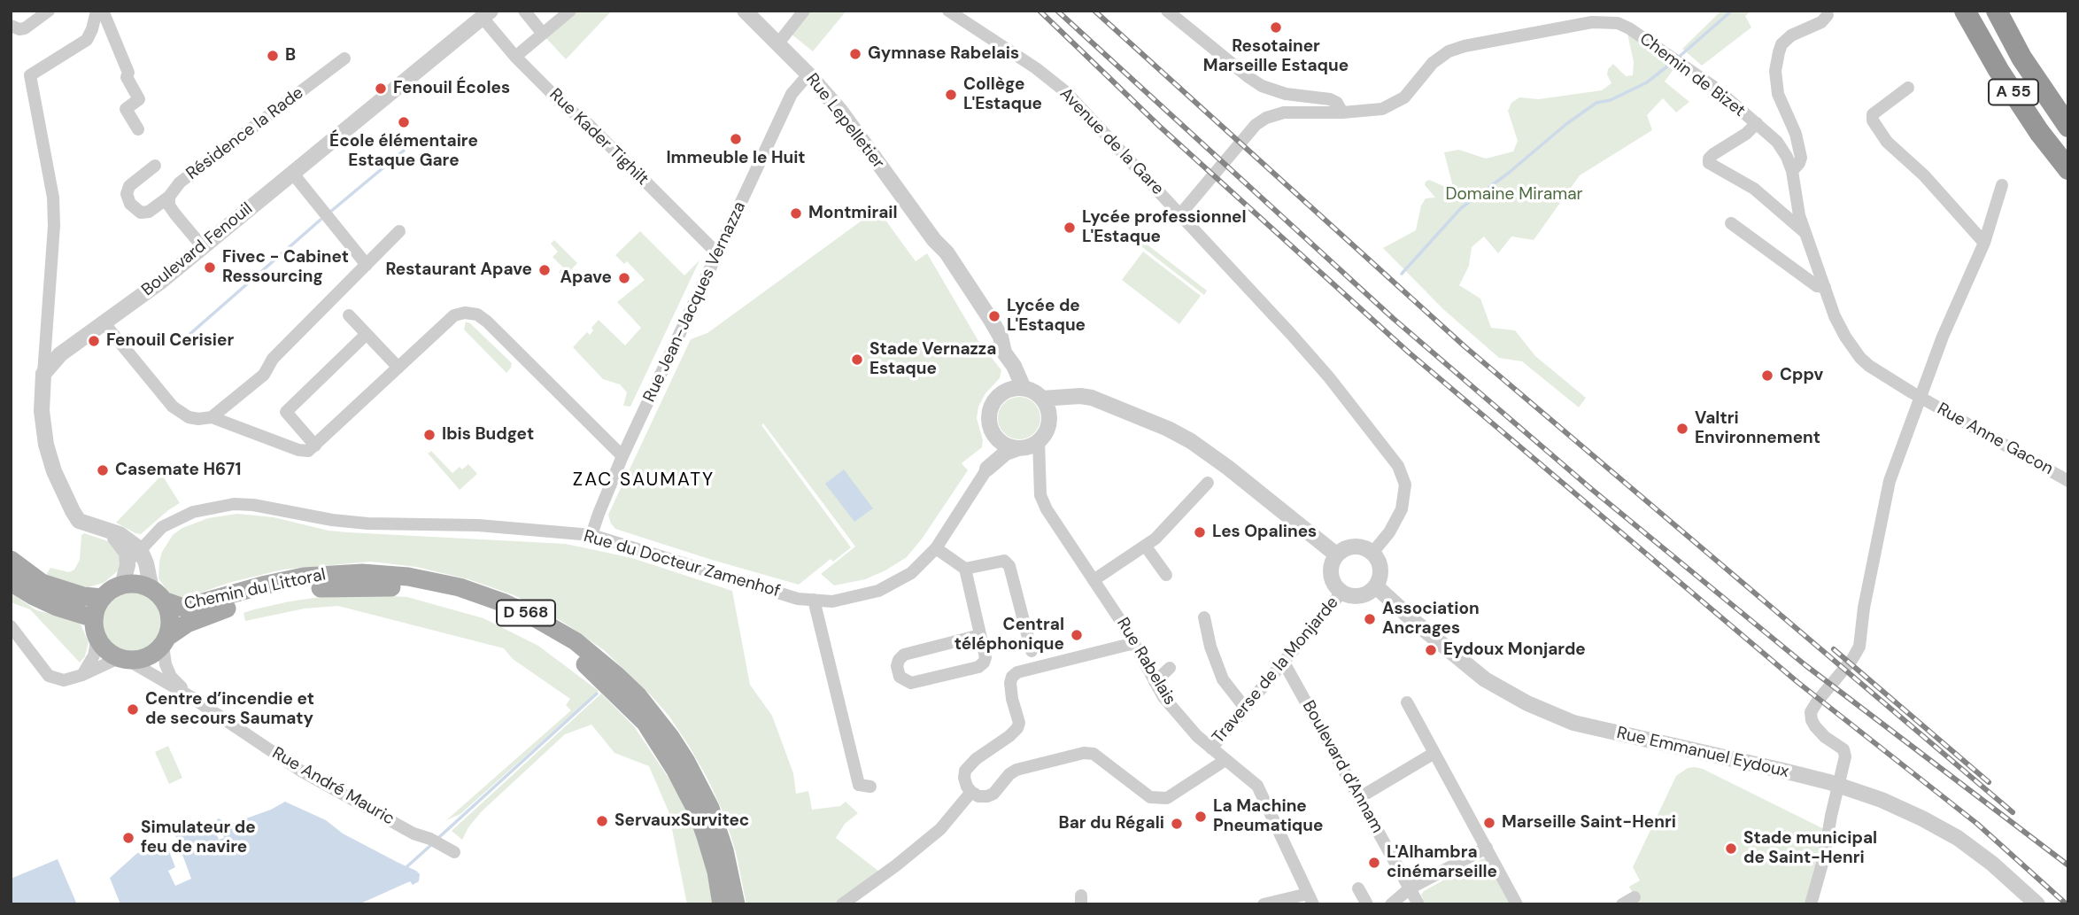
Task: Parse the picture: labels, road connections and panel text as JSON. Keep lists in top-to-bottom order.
{
  "streets": {
    "highway": ["A 55"],
    "main road": ["Chemin du Littoral", "D 568"],
    "street": [
      "Chemin de Bizet",
      "Rue Lepelletier",
      "Résidence la Rade",
      "Rue Kader Tighilt",
      "Avenue de la Gare",
      "Boulevard Fenouil",
      "Rue Jean-Jacques Vernazza",
      "Rue Anne Gacon",
      "Rue du Docteur Zamenhof",
      "Rue Rabelais",
      "Traverse de la Monjarde",
      "Rue Emmanuel Eydoux",
      "Boulevard d'Annam",
      "Rue André Mauric"
    ]
  },
  "crossings": [
    ["Chemin de Bizet", "Avenue de la Gare"],
    ["Chemin de Bizet", "Rue Anne Gacon"],
    ["Rue Lepelletier", "Rue Jean-Jacques Vernazza"],
    ["Rue Lepelletier", "Rue du Docteur Zamenhof"],
    ["Rue Lepelletier", "Rue Rabelais"],
    ["Rue Kader Tighilt", "Boulevard Fenouil"],
    ["Rue Kader Tighilt", "Rue Jean-Jacques Vernazza"],
    ["Avenue de la Gare", "Traverse de la Monjarde"],
    ["Avenue de la Gare", "Rue Emmanuel Eydoux"],
    ["Rue Jean-Jacques Vernazza", "Rue du Docteur Zamenhof"],
    ["Rue du Docteur Zamenhof", "Rue Rabelais"],
    ["Chemin du Littoral", "Rue André Mauric"],
    ["Rue Rabelais", "Traverse de la Monjarde"],
    ["Traverse de la Monjarde", "Rue Emmanuel Eydoux"],
    ["Traverse de la Monjarde", "Boulevard d'Annam"]
  ],
  "districts": ["ZAC SAUMATY"],
  "parks": ["Domaine Miramar"],
  "places": [
    "Resotainer Marseille Estaque",
    "Gymnase Rabelais",
    "B",
    "Fenouil Écoles",
    "Collège L'Estaque",
    "École élémentaire Estaque Gare",
    "Immeuble le Huit",
    "Montmirail",
    "Lycée professionnel L'Estaque",
    "Fivec - Cabinet Ressourcing",
    "Restaurant Apave",
    "Apave",
    "Lycée de L'Estaque",
    "Fenouil Cerisier",
    "Stade Vernazza Estaque",
    "Cppv",
    "Valtri Environnement",
    "Ibis Budget",
    "Casemate H671",
    "Les Opalines",
    "Association Ancrages",
    "Central téléphonique",
    "Eydoux Monjarde",
    "Centre d’incendie et de secours Saumaty",
    "La Machine Pneumatique",
    "ServauxSurvitec",
    "Marseille Saint-Henri",
    "Bar du Régali",
    "Simulateur de feu de navire",
    "Stade municipal de Saint-Henri",
    "L'Alhambra cinémarseille"
  ]
}
